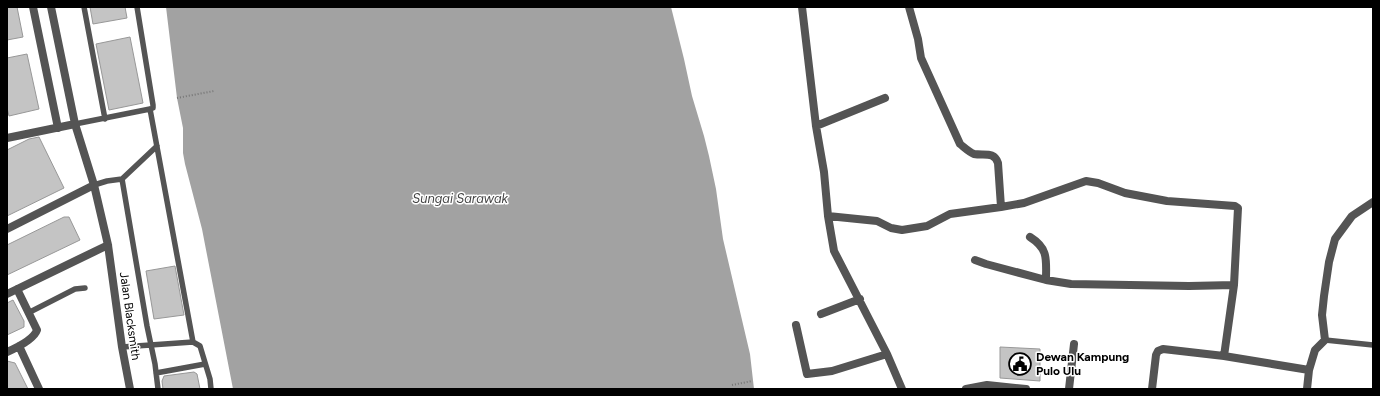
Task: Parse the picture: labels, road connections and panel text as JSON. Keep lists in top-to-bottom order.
{
  "streets": {
    "street": ["Jalan Blacksmith"]
  },
  "water": ["Sungai Sarawak"],
  "places": {
    "public building": ["Dewan Kampung Pulo Ulu"]
  }
}
